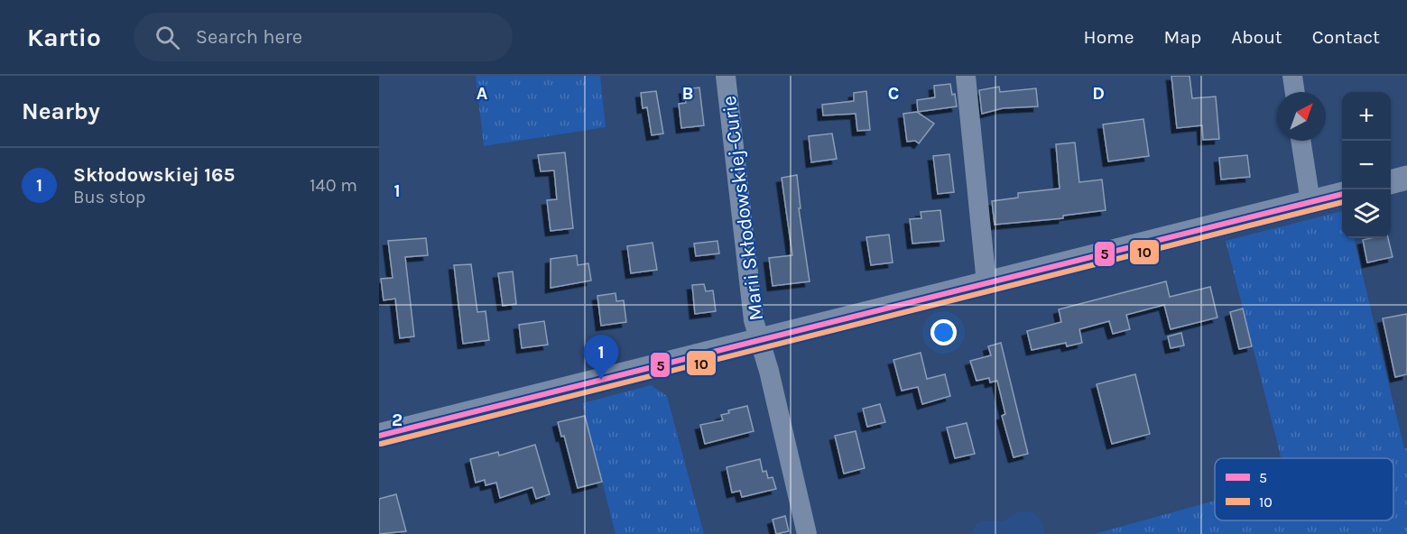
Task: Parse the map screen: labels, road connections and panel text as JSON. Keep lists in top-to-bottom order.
{
  "streets": {
    "street": ["Marii Skłodowskiej-Curie"]
  },
  "lines": ["transit line 5", "transit line 10"],
  "legend": ["5", "10"],
  "north": "top right",
  "page": {
    "header": "Kartio",
    "search": "Search here",
    "nav": [
      "Home",
      "Map",
      "About",
      "Contact"
    ],
    "heading": "Nearby",
    "map_buttons": ["+", "−"],
    "list": [
      {
        "mark": "1",
        "name": "Skłodowskiej 165",
        "note": "Bus stop",
        "value": "140 m"
      }
    ],
    "pins": "1"
  },
  "grid": {
    "columns": [
      "A",
      "B",
      "C",
      "D"
    ],
    "rows": ["1", "2"]
  }
}
